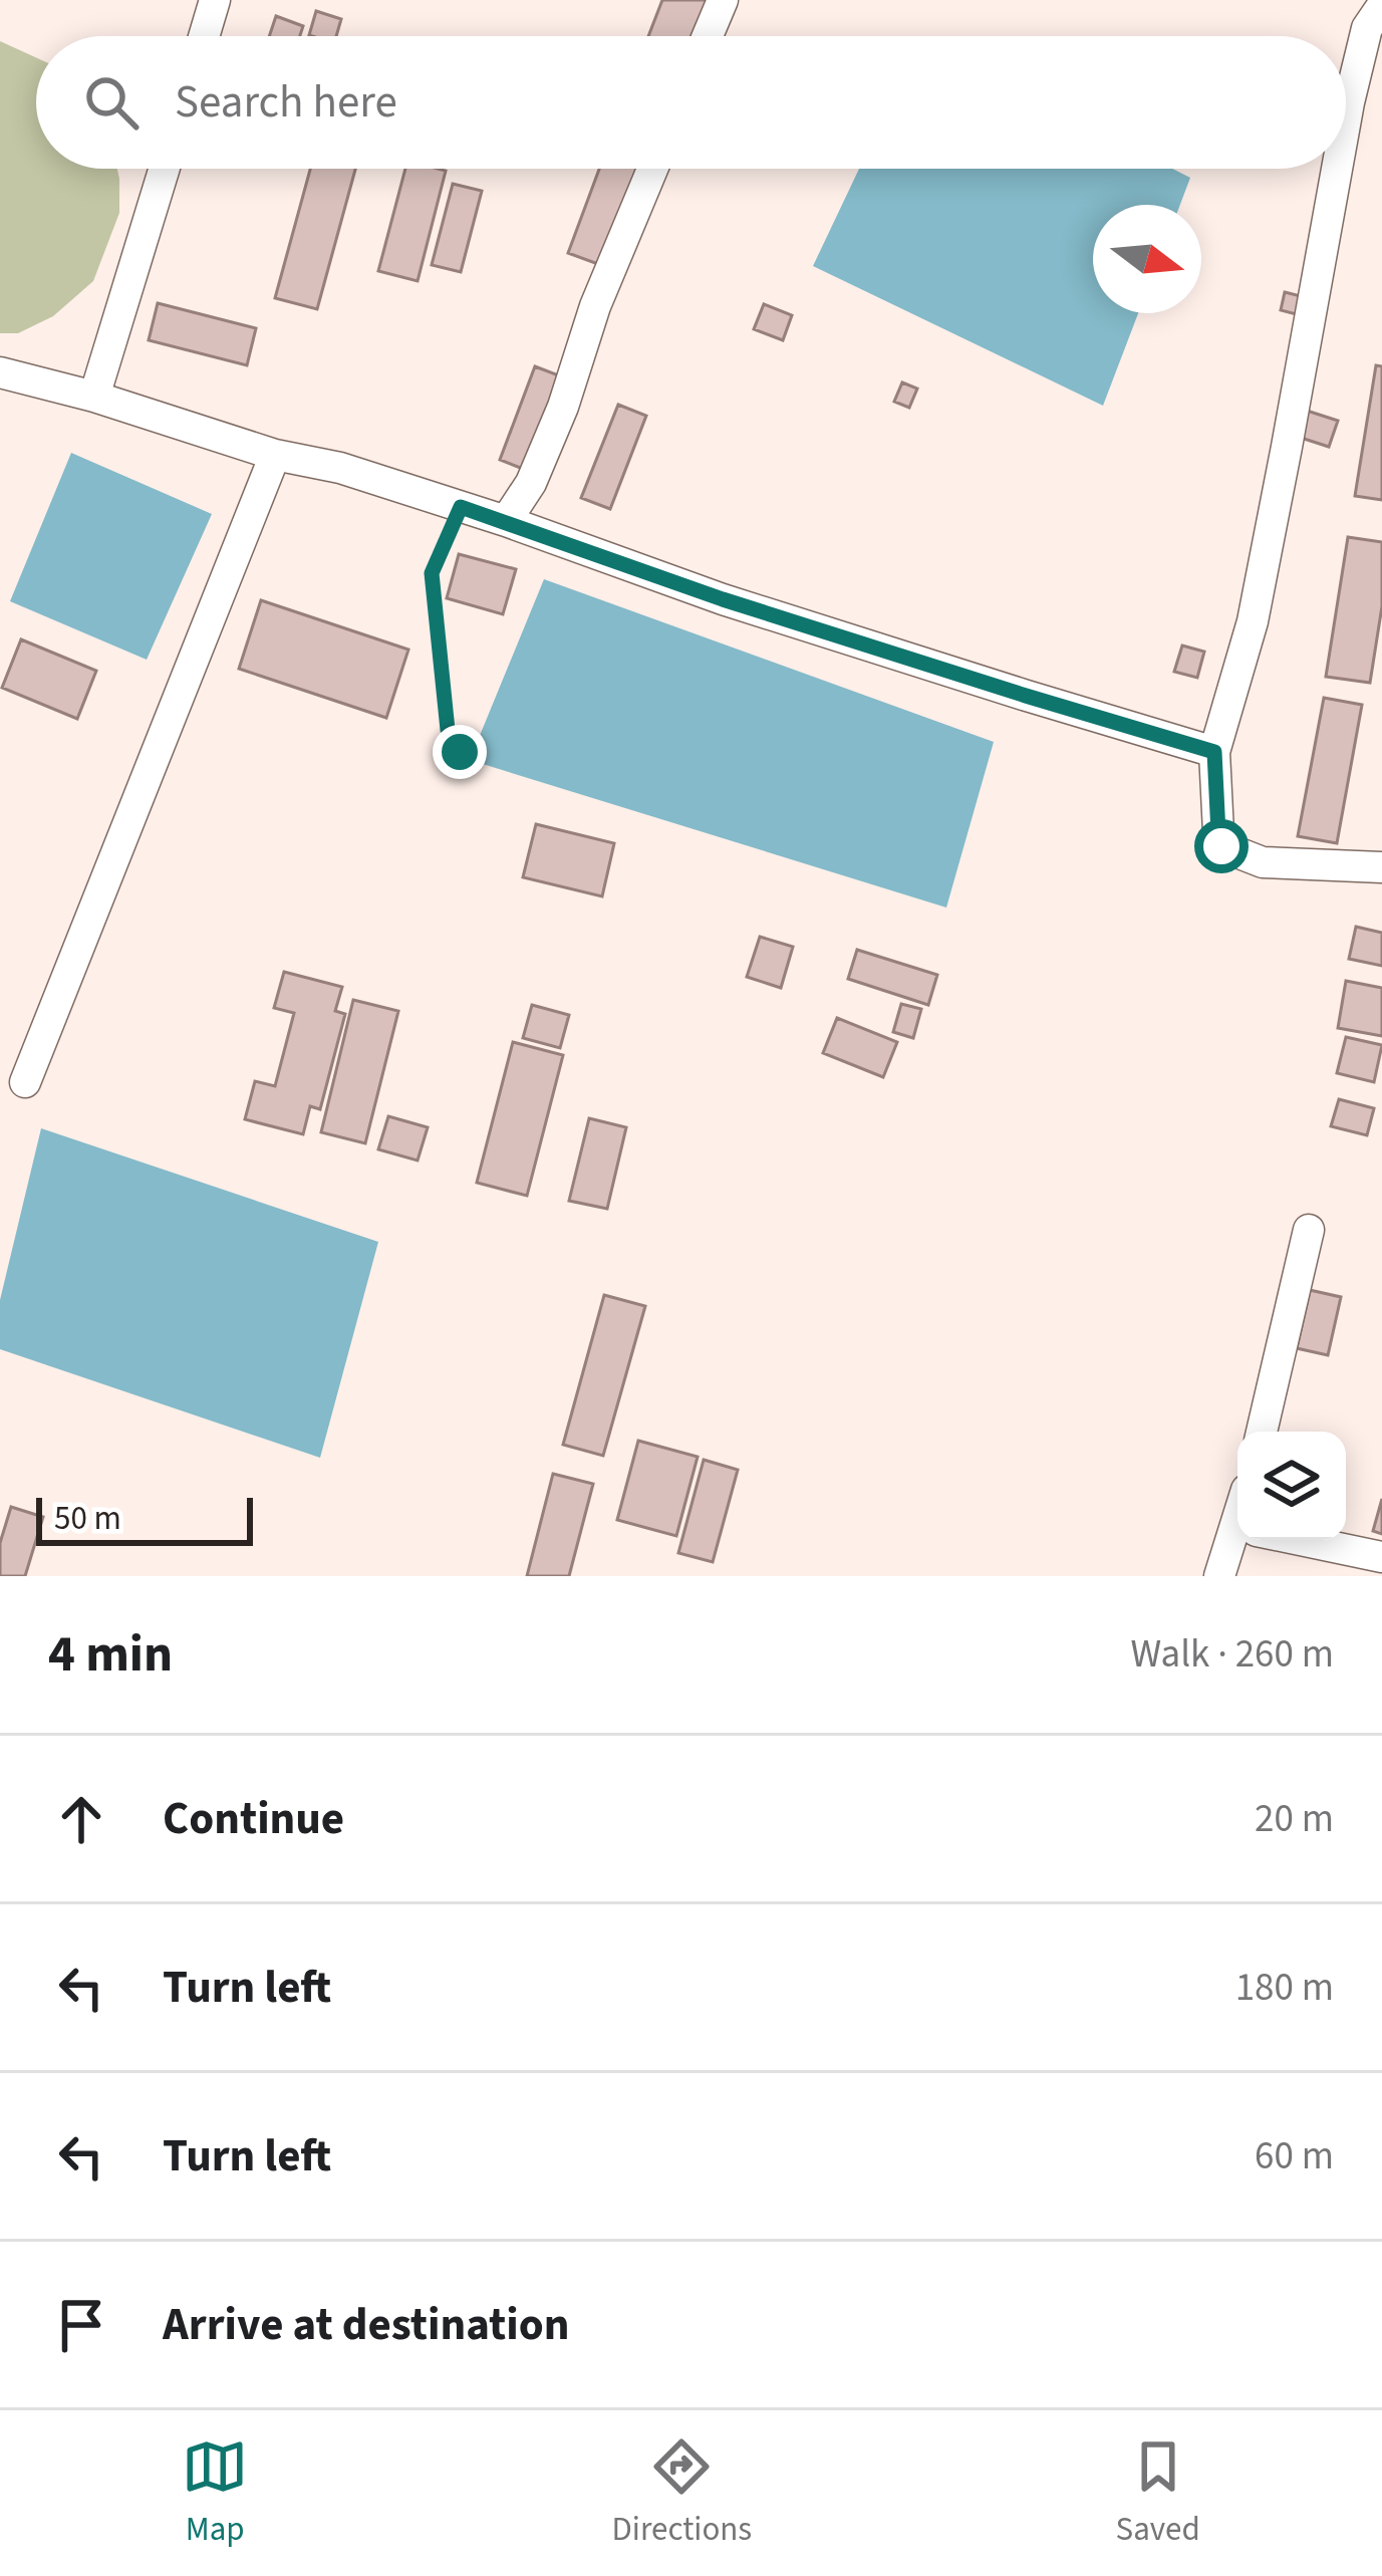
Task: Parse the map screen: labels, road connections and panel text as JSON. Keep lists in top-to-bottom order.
{
  "scale_bar": "50 m",
  "north": "right",
  "page": {
    "search": "Search here",
    "scale": "50 m",
    "heading": ["4 min", "Walk · 260 m"],
    "list": [
      ["Continue", "20 m"],
      ["Turn left", "180 m"],
      ["Turn left", "60 m"],
      "Arrive at destination"
    ],
    "nav": ["Map", "Directions", "Saved"]
  }
}
